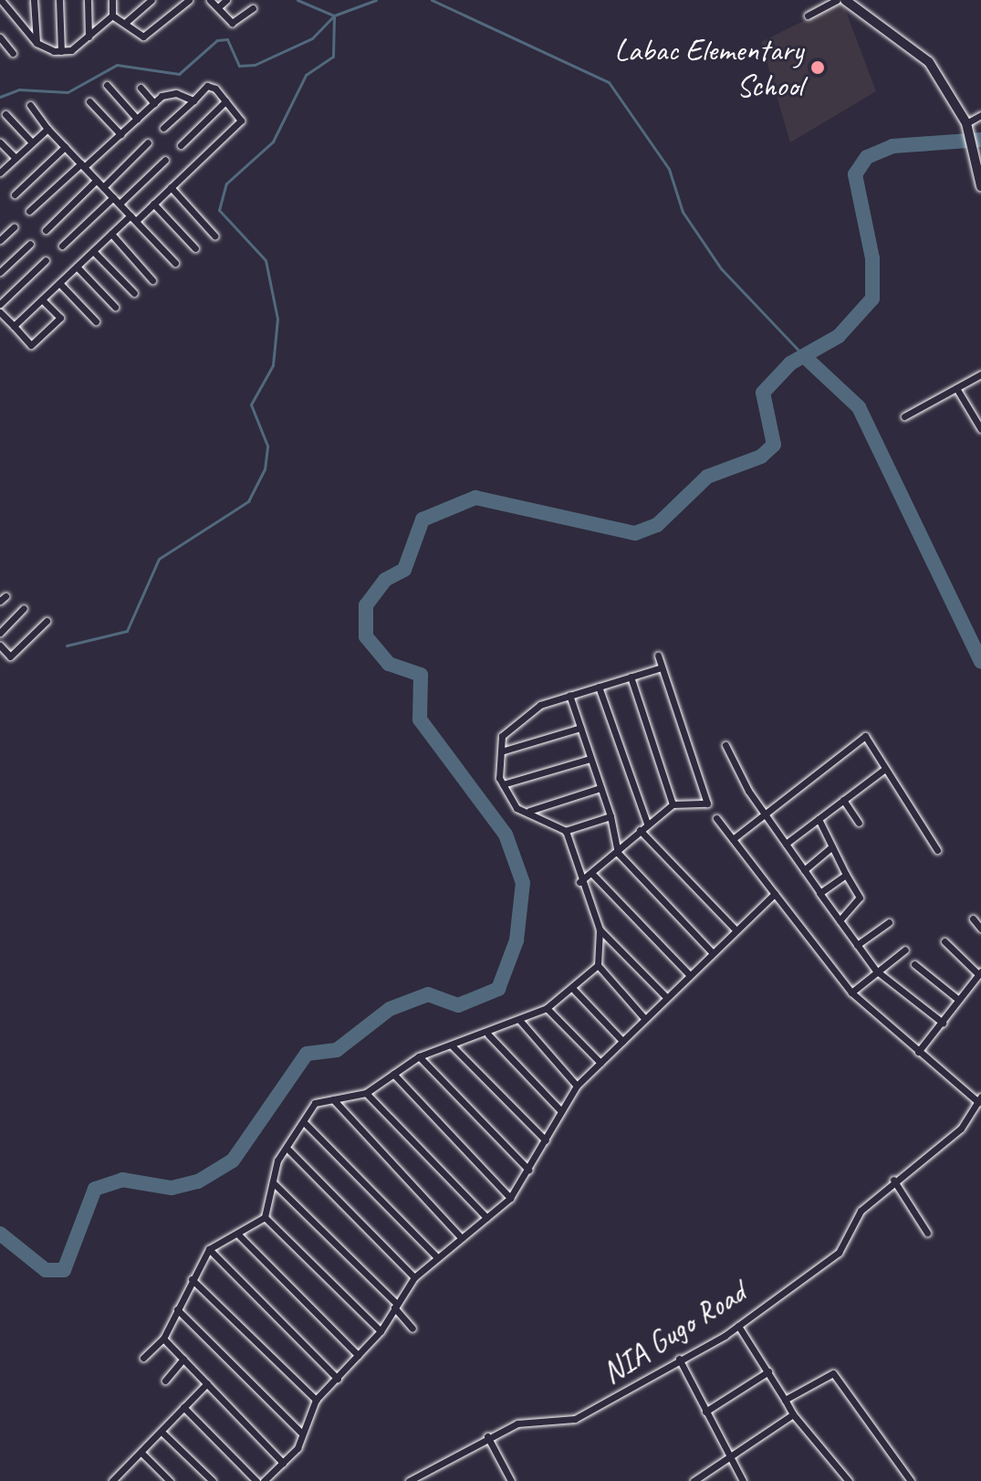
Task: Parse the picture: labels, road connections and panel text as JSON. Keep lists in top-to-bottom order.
{
  "streets": {
    "street": ["NIA Gugo Road"]
  },
  "places": ["Labac Elementary School"]
}
